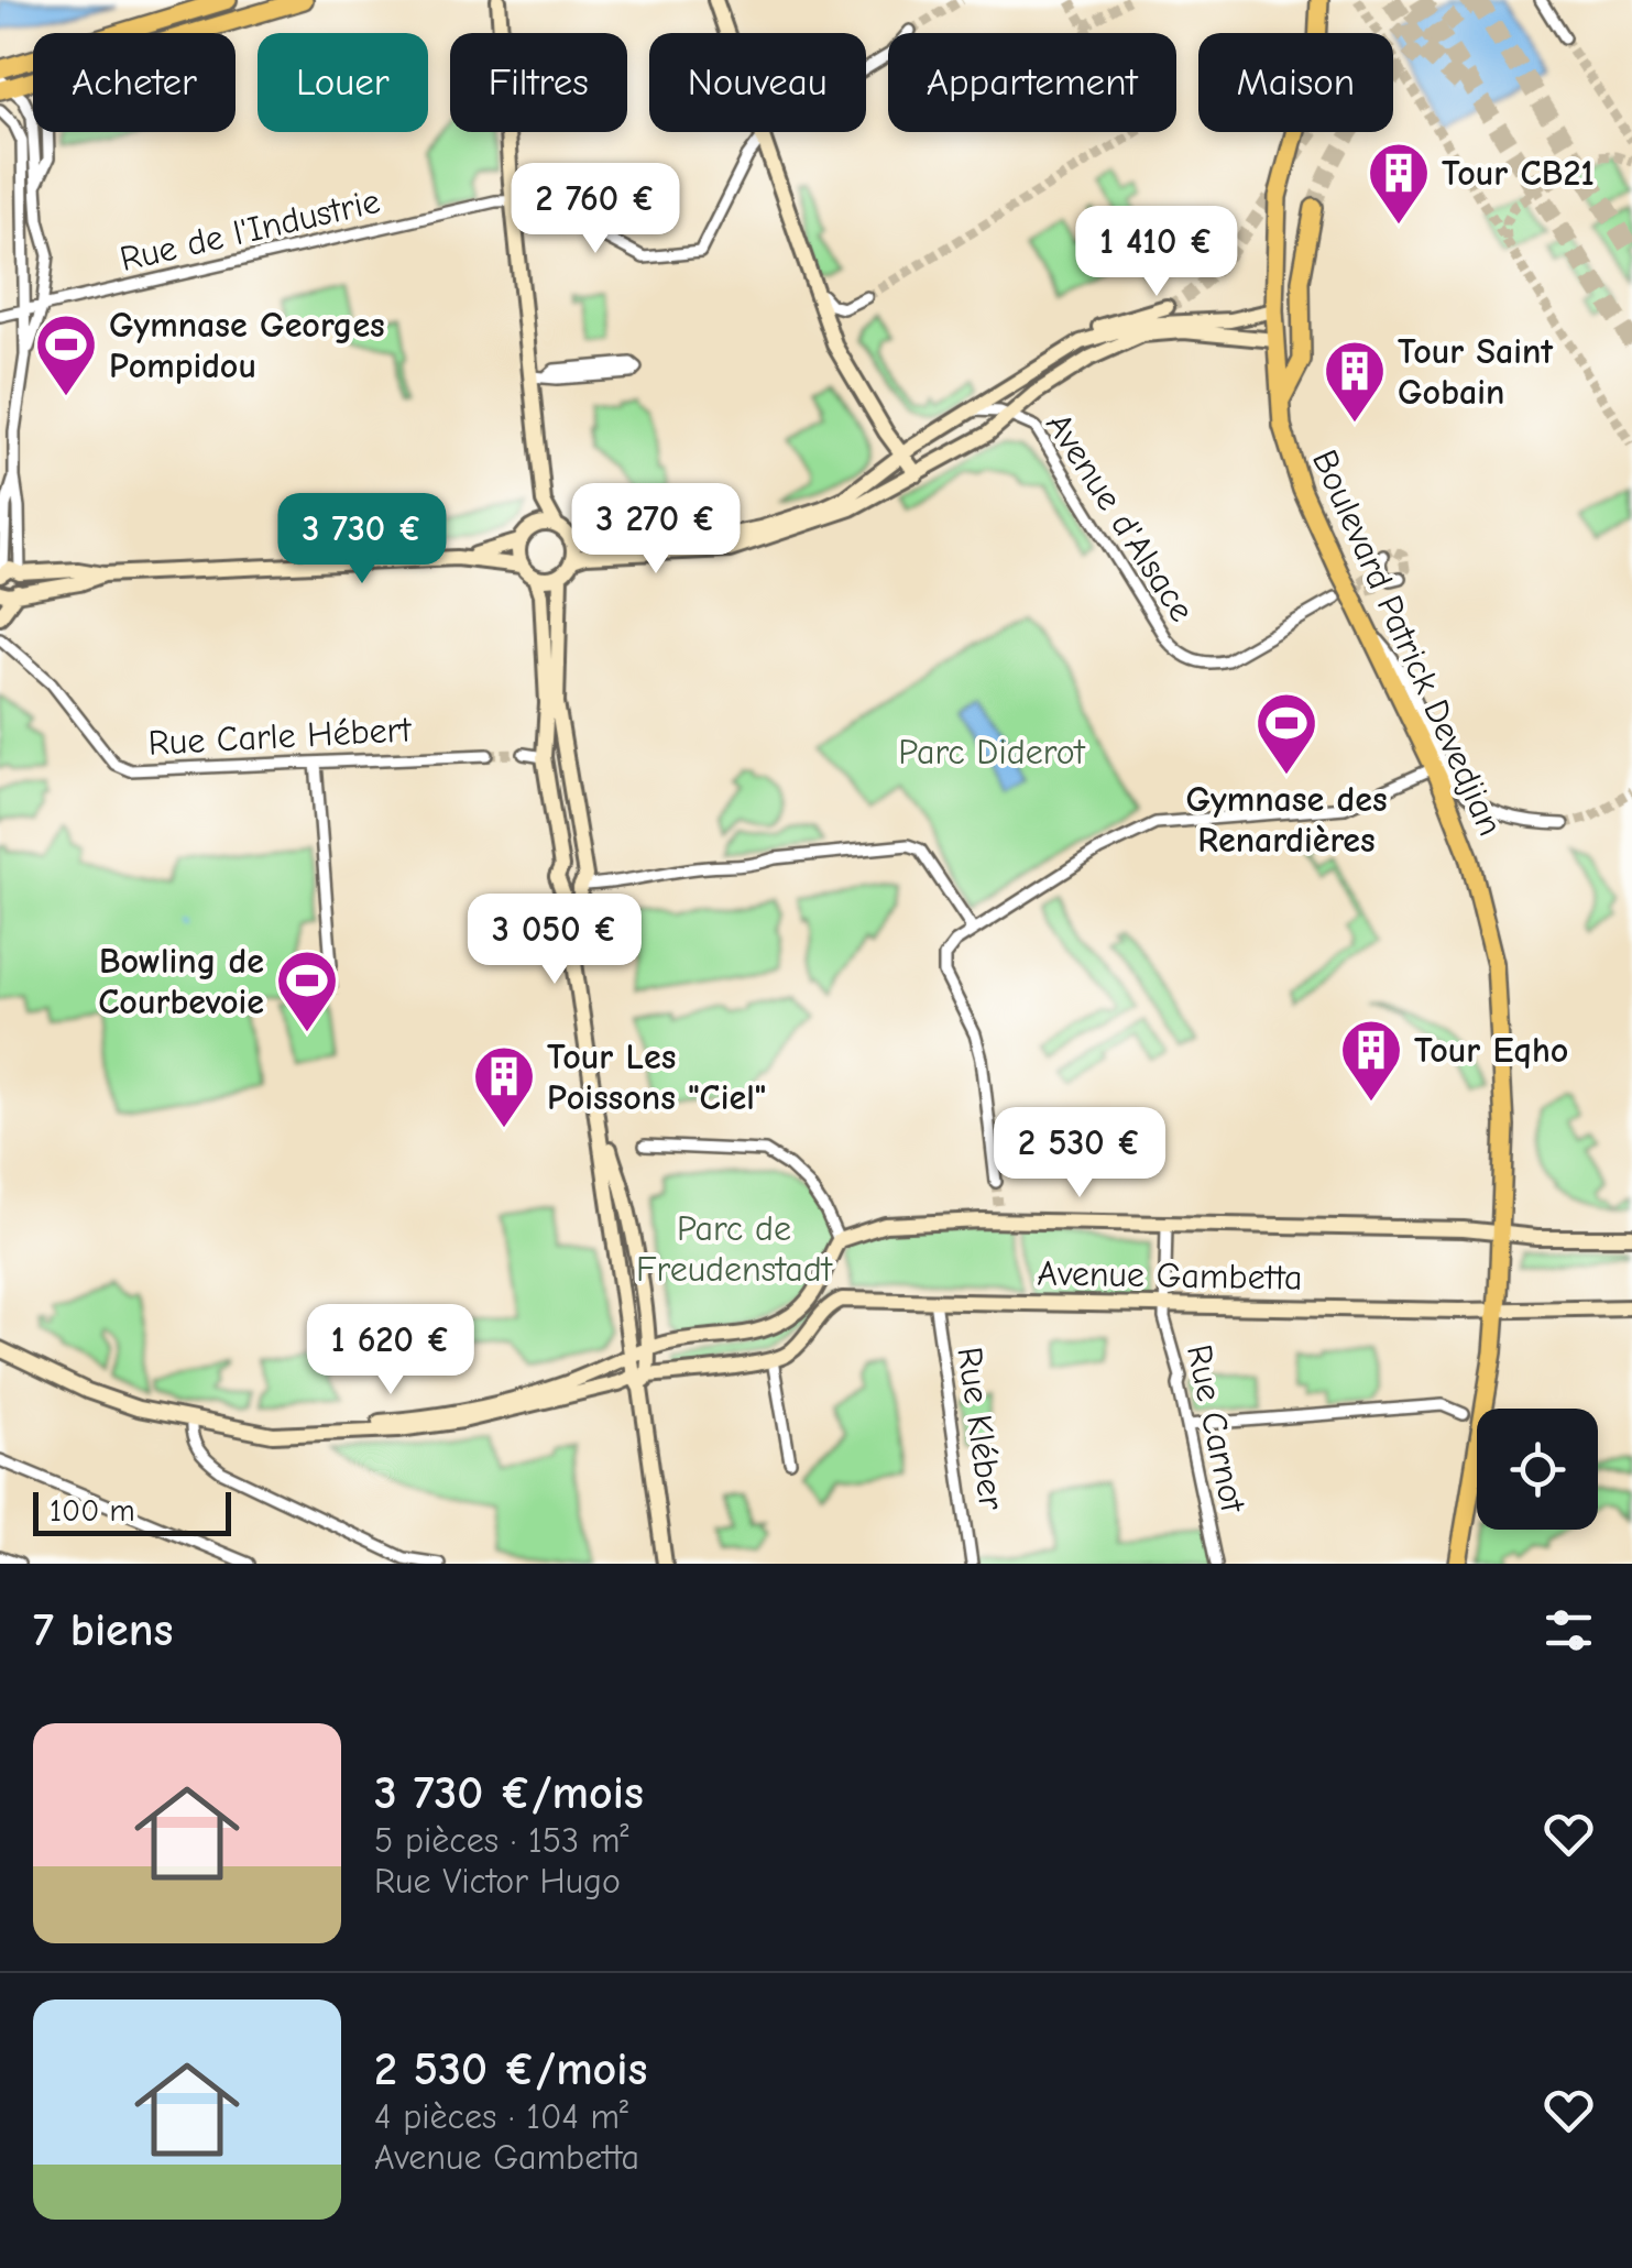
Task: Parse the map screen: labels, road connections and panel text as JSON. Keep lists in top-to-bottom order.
{
  "streets": {
    "main road": ["Boulevard Patrick Devedjian", "Avenue Gambetta"],
    "street": [
      "Rue de l'Industrie",
      "Avenue d'Alsace",
      "Rue Carle Hébert",
      "Rue Kléber",
      "Rue Carnot"
    ]
  },
  "crossings": [
    ["Boulevard Patrick Devedjian", "Avenue Gambetta"],
    ["Avenue Gambetta", "Rue Kléber"],
    ["Avenue Gambetta", "Rue Carnot"]
  ],
  "parks": ["Parc Diderot", "Parc de Freudenstadt"],
  "places": {
    "building": [
      "Tour CB21",
      "Tour Saint Gobain",
      "Tour Eqho",
      "Tour Les Poissons \"Ciel\""
    ],
    "sports": ["Gymnase Georges Pompidou", "Gymnase des Renardières", "Bowling de Courbevoie"]
  },
  "scale_bar": "100 m",
  "page": {
    "chip": [
      "Acheter",
      "Louer",
      "Filtres",
      "Nouveau",
      "Appartement",
      "Maison"
    ],
    "price": [
      "2 760 €",
      "1 410 €",
      "3 270 €",
      "3 730 €",
      "3 050 €",
      "2 530 €",
      "1 620 €"
    ],
    "scale": "100 m",
    "heading": "7 biens",
    "list": [
      {
        "name": "3 730 €/mois",
        "note": "5 pièces · 153 m² · Rue Victor Hugo"
      },
      {
        "name": "2 530 €/mois",
        "note": "4 pièces · 104 m² · Avenue Gambetta"
      }
    ]
  }
}
